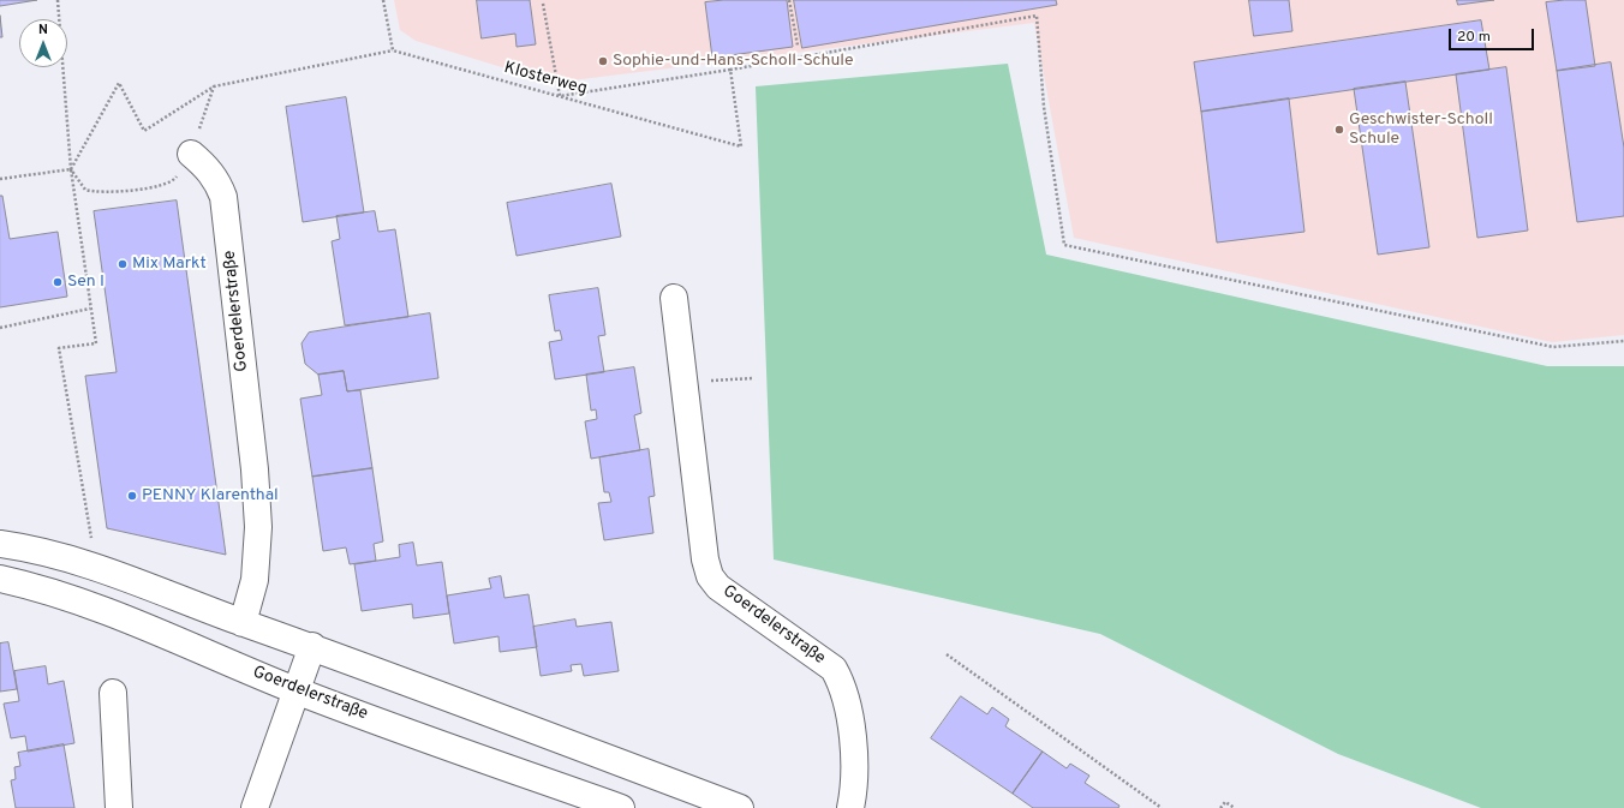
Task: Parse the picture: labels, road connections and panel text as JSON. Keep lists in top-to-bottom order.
{
  "streets": {
    "street": ["Goerdelerstraße"],
    "path": ["Klosterweg"]
  },
  "places": [
    "Sophie-und-Hans-Scholl-Schule",
    "Geschwister-Scholl Schule",
    "Mix Markt",
    "Sen I",
    "PENNY Klarenthal"
  ],
  "scale_bar": "20 m",
  "north": "top"
}
